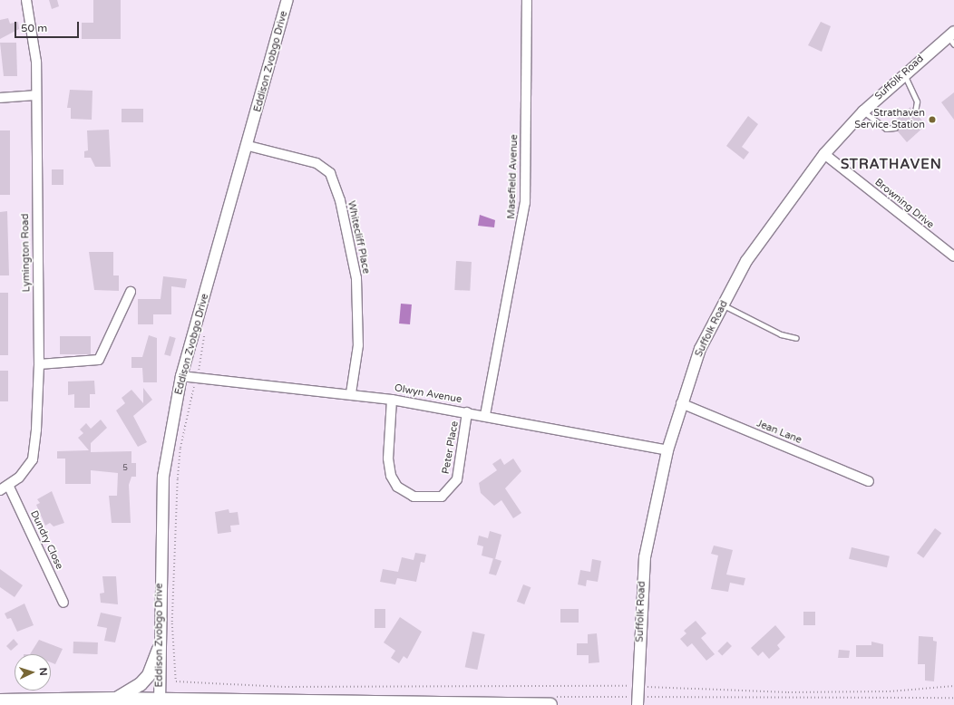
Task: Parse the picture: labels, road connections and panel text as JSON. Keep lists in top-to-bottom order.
{
  "streets": {
    "street": [
      "Eddison Zvobgo Drive",
      "Suffolk Road",
      "Masefield Avenue",
      "Browning Drive",
      "Whitecliff Place",
      "Lymington Road",
      "Olwyn Avenue",
      "Jean Lane",
      "Peter Place",
      "Dundry Close"
    ]
  },
  "crossings": [
    ["Eddison Zvobgo Drive", "Whitecliff Place"],
    ["Eddison Zvobgo Drive", "Olwyn Avenue"],
    ["Suffolk Road", "Browning Drive"],
    ["Suffolk Road", "Olwyn Avenue"],
    ["Suffolk Road", "Jean Lane"],
    ["Masefield Avenue", "Olwyn Avenue"],
    ["Whitecliff Place", "Olwyn Avenue"],
    ["Lymington Road", "Dundry Close"],
    ["Olwyn Avenue", "Peter Place"]
  ],
  "districts": ["STRATHAVEN"],
  "places": ["Strathaven Service Station"],
  "house_numbers": ["5"],
  "scale_bar": "50 m",
  "north": "right"
}
